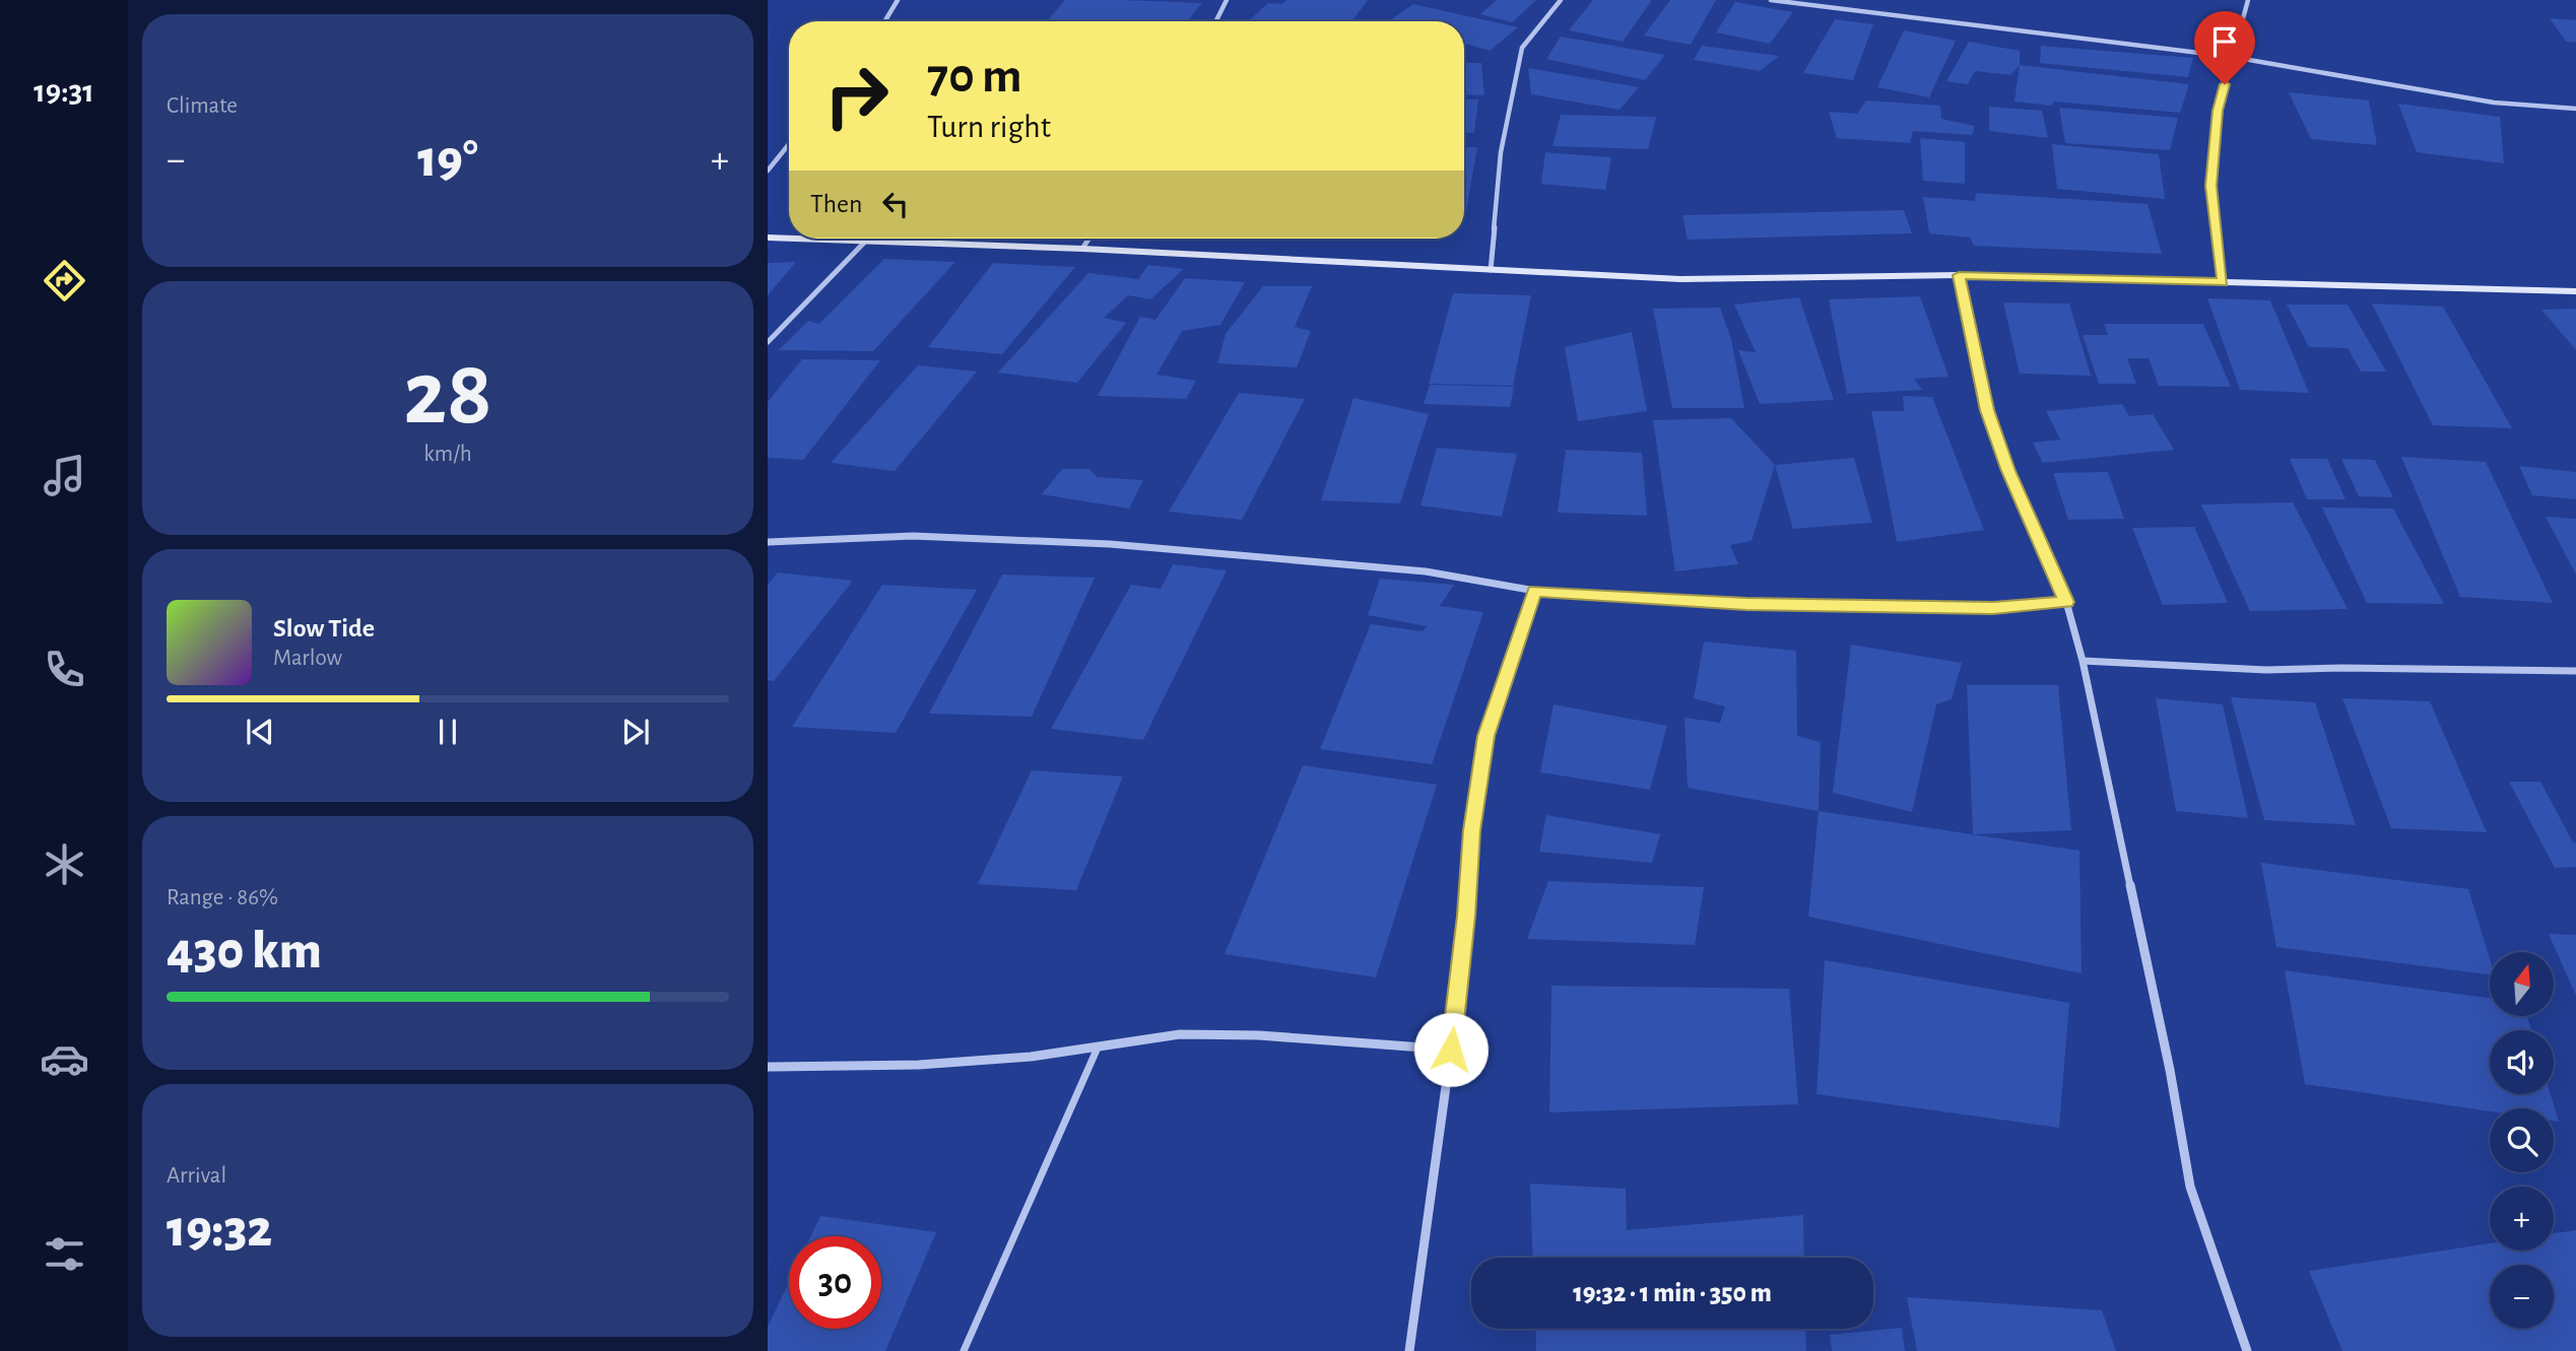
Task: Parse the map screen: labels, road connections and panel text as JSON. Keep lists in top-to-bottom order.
{
  "north": "top",
  "page": {
    "tabs": "19:31",
    "tile": [
      "Climate",
      ["28", "km/h"],
      ["Range · 86%", "430 km"],
      ["Arrival", "19:32"]
    ],
    "turn": ["70 m", "Turn right"],
    "heat": ["−", "19°", "+"],
    "then": "Then",
    "song": ["Slow Tide", "Marlow"],
    "map_buttons": ["+", "−"],
    "limit": "30",
    "trip": "19:32 · 1 min · 350 m"
  }
}
